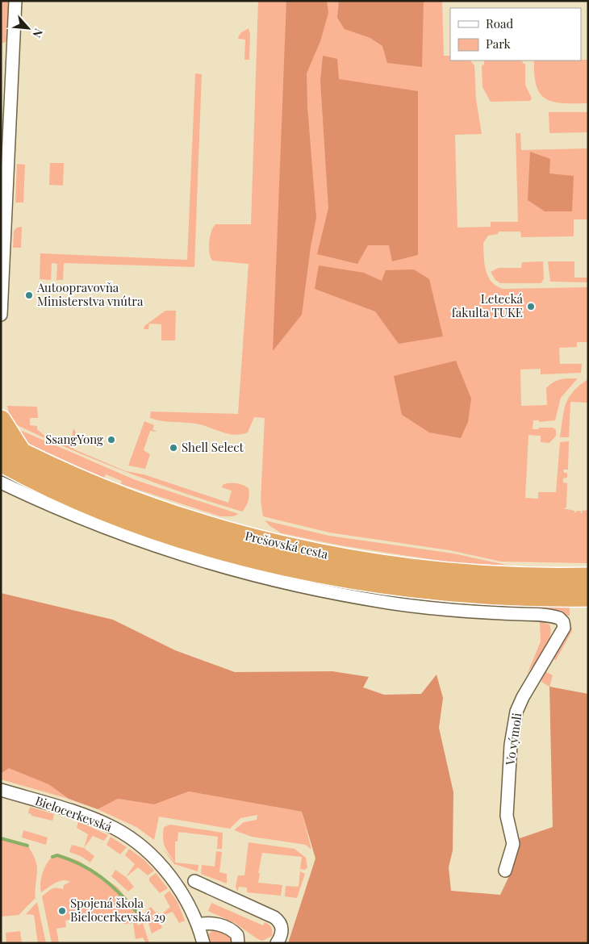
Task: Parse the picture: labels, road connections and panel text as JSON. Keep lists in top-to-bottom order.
{
  "streets": {
    "highway": ["Prešovská cesta"],
    "street": ["Vo výmoli", "Bielocerkevská"]
  },
  "places": [
    "Autoopravovňa Ministerstva vnútra",
    "Letecká fakulta TUKE",
    "SsangYong",
    "Shell Select",
    "Spojená škola Bielocerkevská 29"
  ],
  "legend": ["Road", "Park"],
  "north": "bottom right"
}
